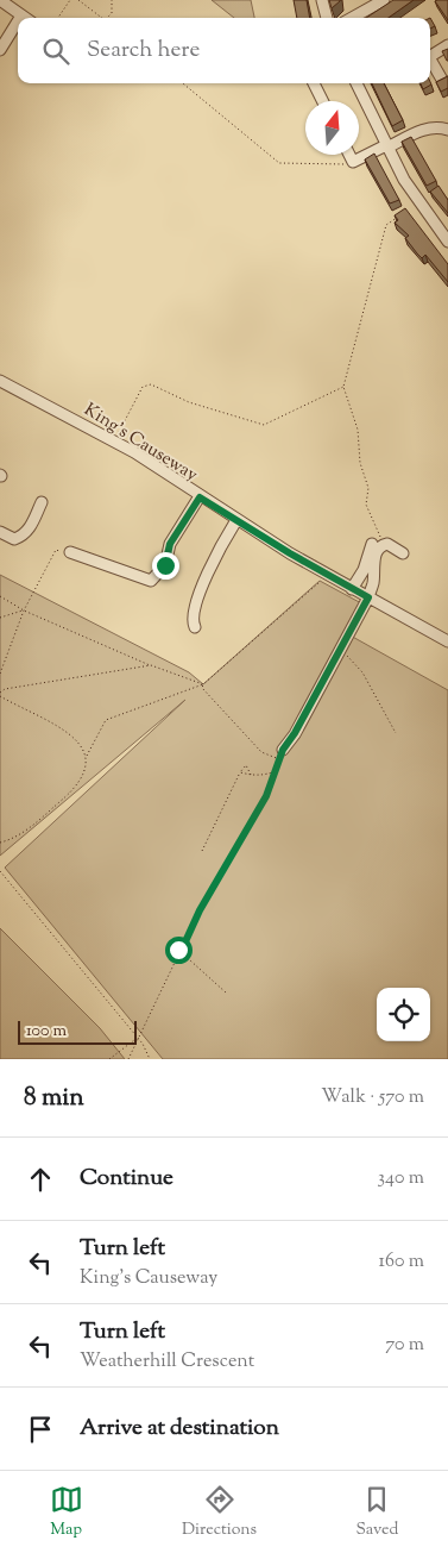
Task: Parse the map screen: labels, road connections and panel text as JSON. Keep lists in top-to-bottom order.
{
  "streets": {
    "street": ["King's Causeway"]
  },
  "scale_bar": "100 m",
  "north": "top",
  "page": {
    "search": "Search here",
    "scale": "100 m",
    "heading": ["8 min", "Walk · 570 m"],
    "list": [
      ["Continue", "340 m"],
      ["Turn left", "King's Causeway", "160 m"],
      ["Turn left", "Weatherhill Crescent", "70 m"],
      "Arrive at destination"
    ],
    "nav": ["Map", "Directions", "Saved"]
  }
}
